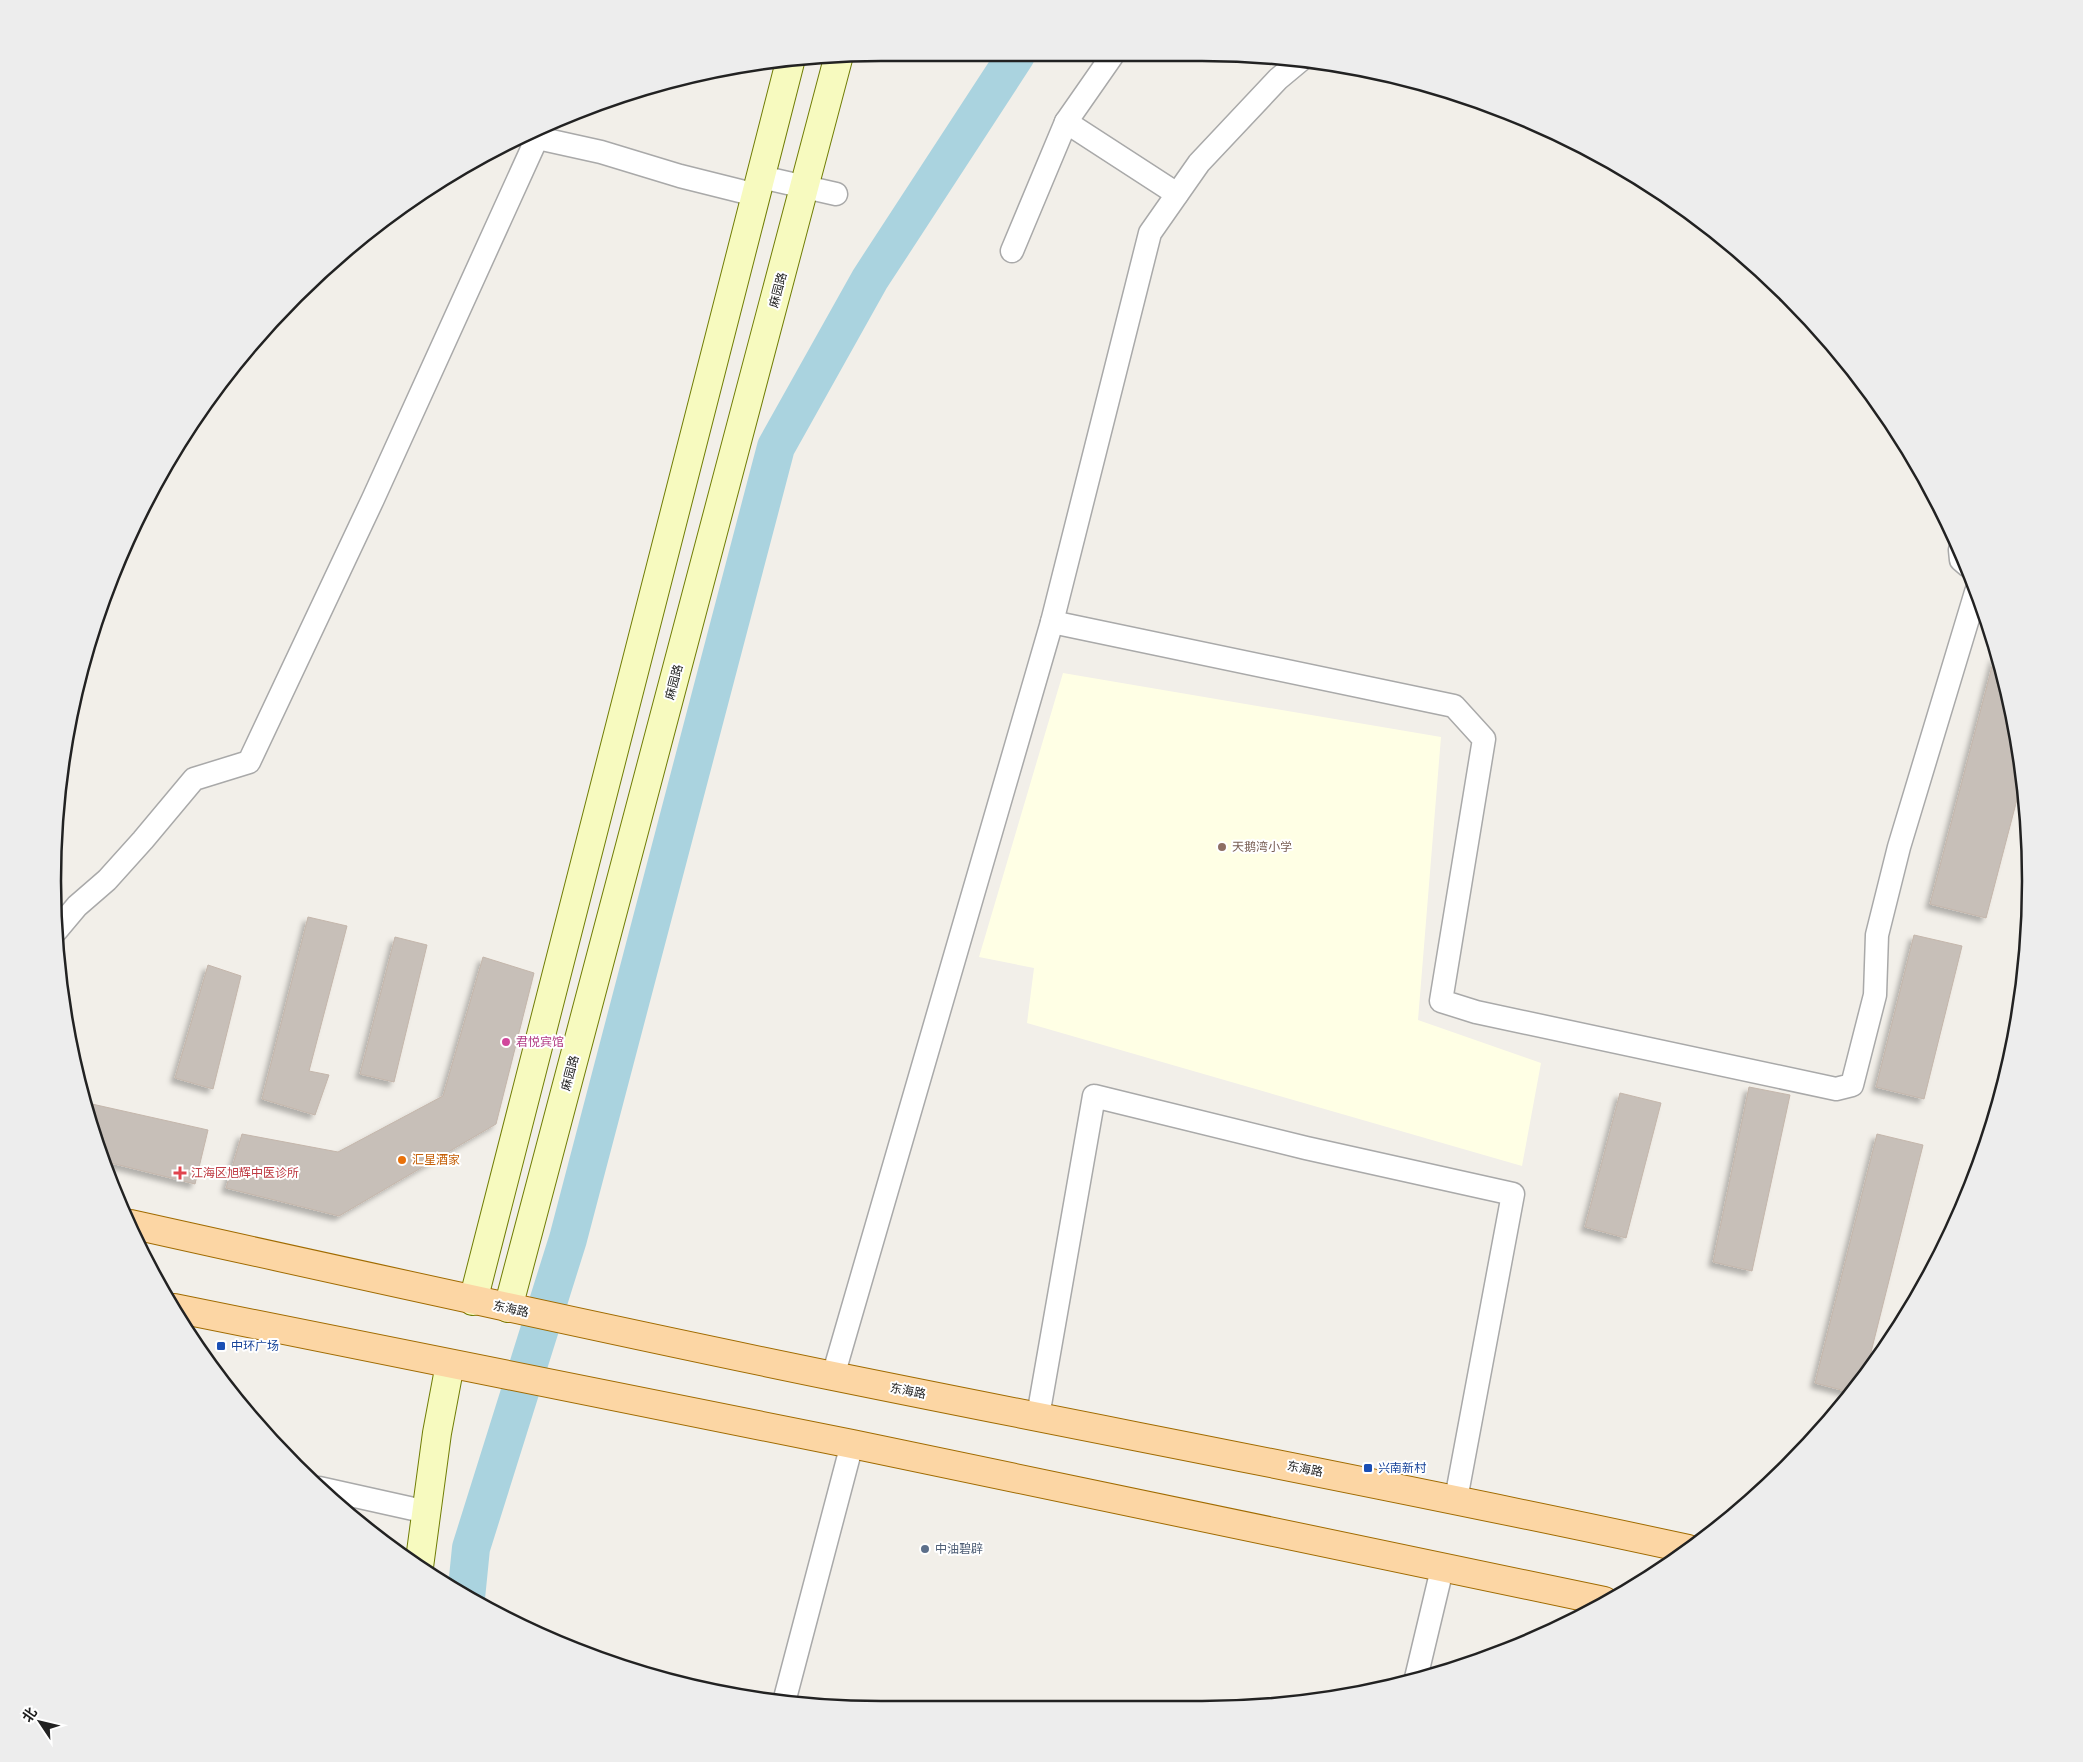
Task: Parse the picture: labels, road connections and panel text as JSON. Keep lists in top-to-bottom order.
{
  "streets": {
    "main road": ["东海路"],
    "street": ["麻园路"]
  },
  "crossings": [
    ["麻园路", "东海路"]
  ],
  "places": {
    "other": [
      "天鹅湾小学",
      "君悦宾馆",
      "汇星酒家",
      "中油碧辟"
    ],
    "health": ["江海区旭辉中医诊所"],
    "transit": ["中环广场", "兴南新村"]
  },
  "north": "top left"
}
